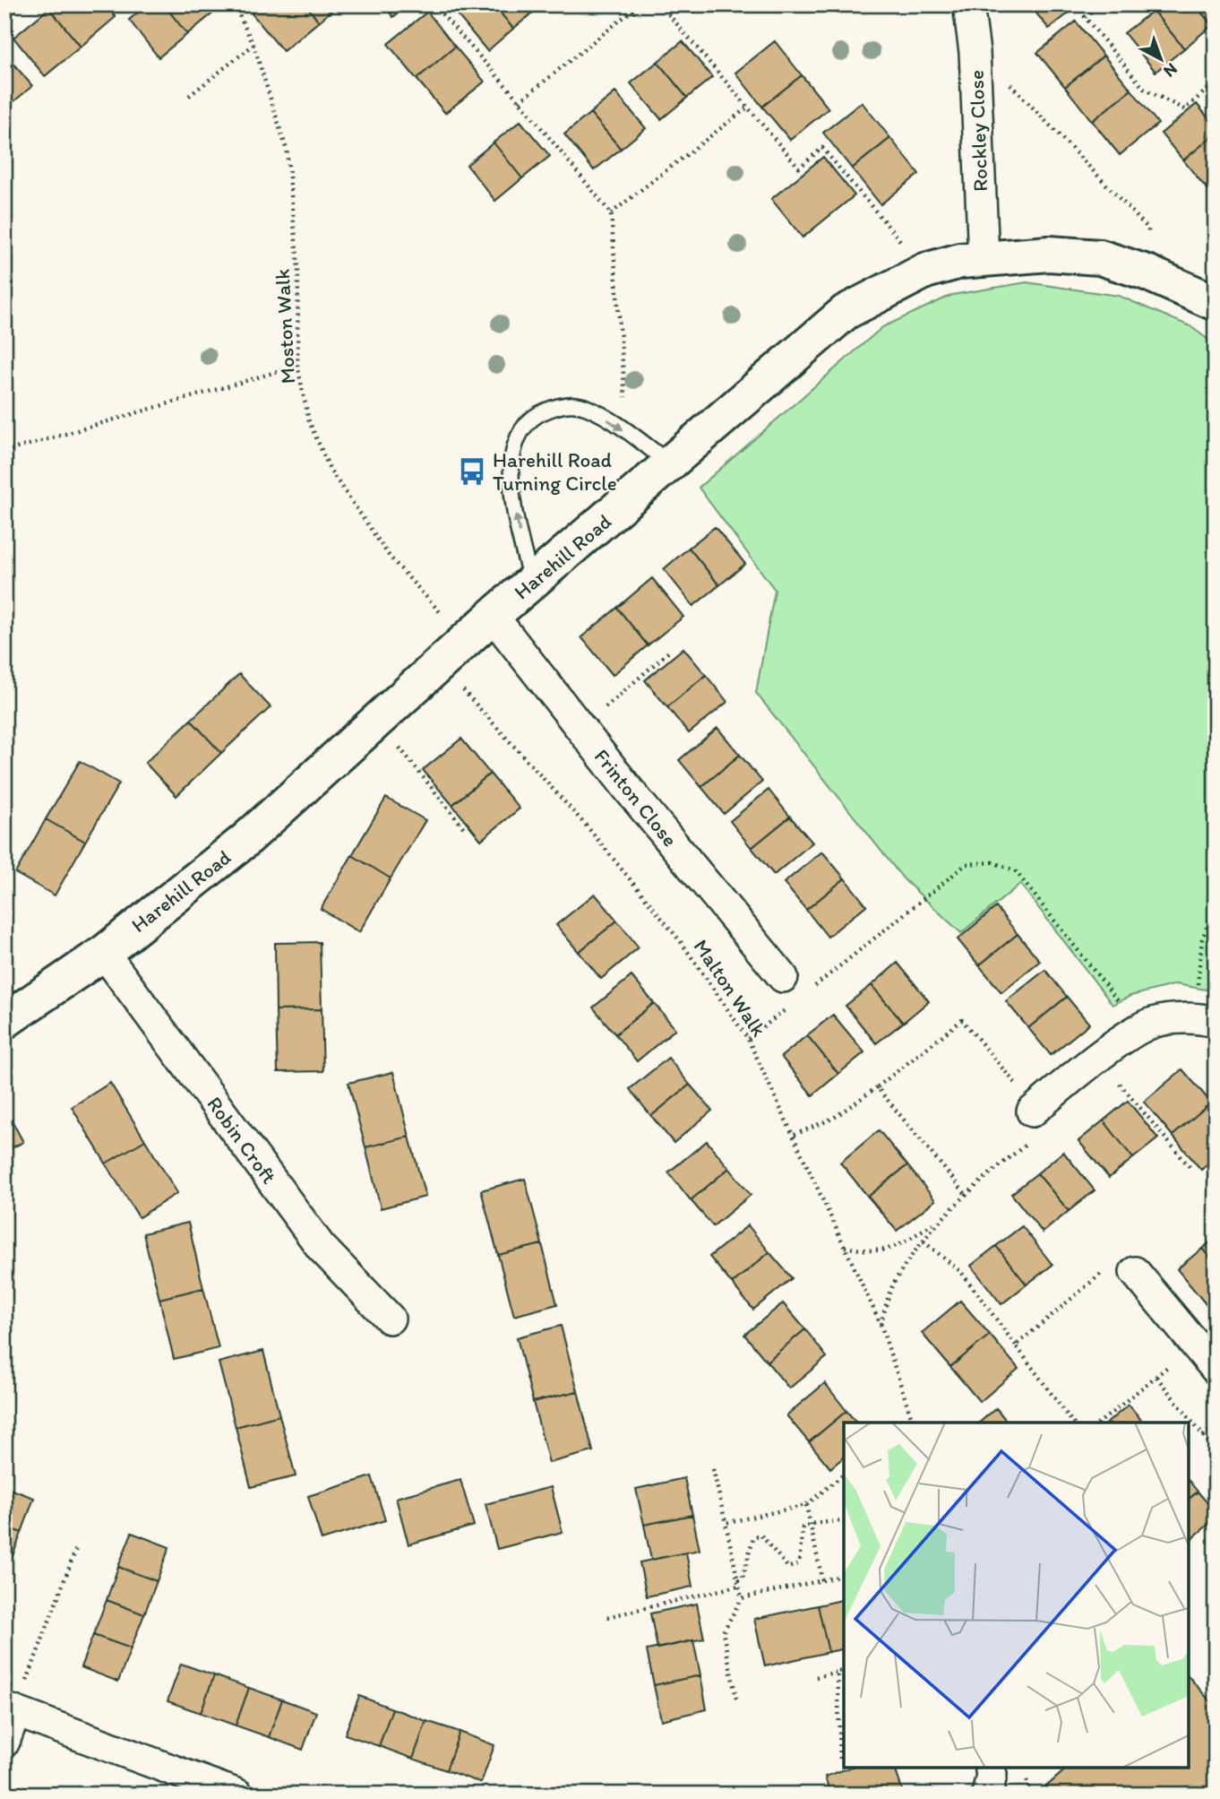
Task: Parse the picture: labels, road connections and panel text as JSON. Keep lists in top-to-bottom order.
{
  "streets": {
    "street": [
      "Rockley Close",
      "Harehill Road",
      "Frinton Close",
      "Robin Croft"
    ],
    "path": ["Moston Walk", "Malton Walk"]
  },
  "crossings": [
    ["Rockley Close", "Harehill Road"],
    ["Moston Walk", "Harehill Road"],
    ["Harehill Road", "Frinton Close"],
    ["Harehill Road", "Malton Walk"],
    ["Harehill Road", "Robin Croft"]
  ],
  "places": {
    "bus stop": ["Harehill Road Turning Circle"]
  },
  "north": "bottom right"
}
